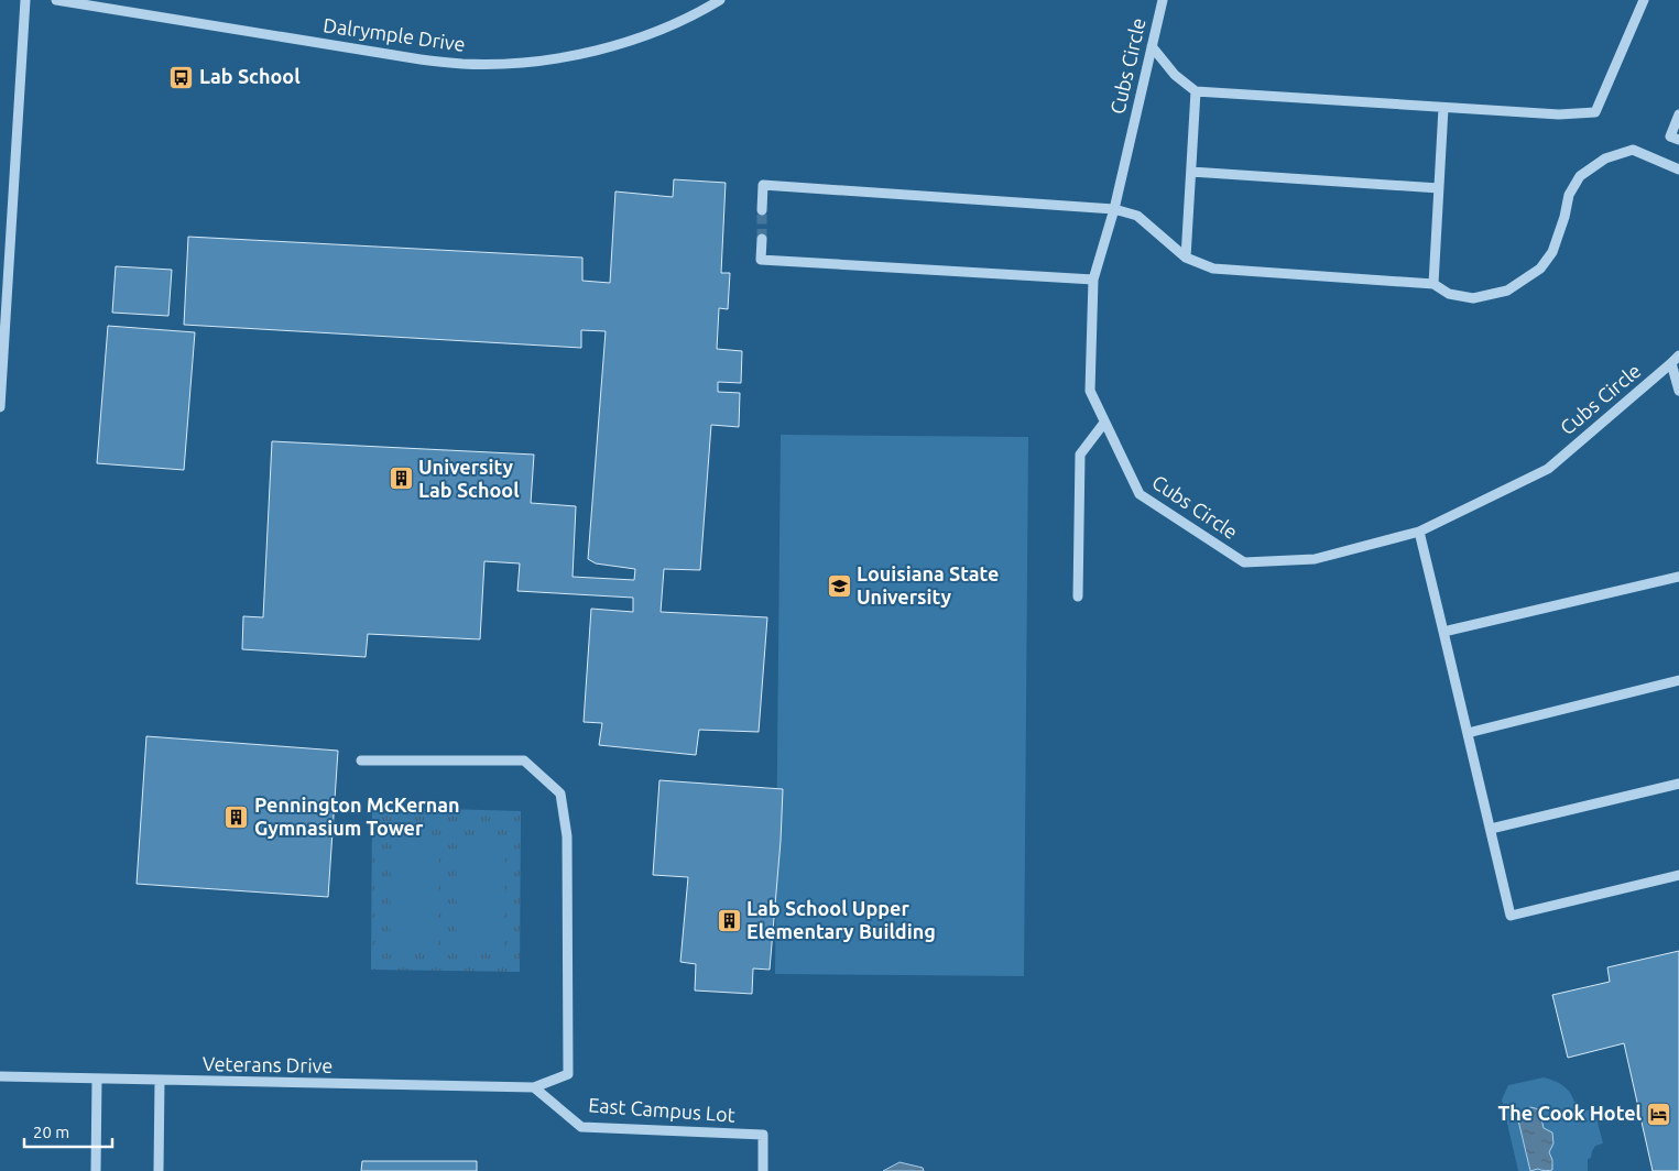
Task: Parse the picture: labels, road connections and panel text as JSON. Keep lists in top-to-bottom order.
{
  "streets": {
    "street": [
      "Dalrymple Drive",
      "Cubs Circle",
      "Veterans Drive",
      "East Campus Lot"
    ]
  },
  "crossings": [
    ["Veterans Drive", "East Campus Lot"]
  ],
  "places": {
    "bus stop": ["Lab School"],
    "building": ["University Lab School", "Pennington McKernan Gymnasium Tower", "Lab School Upper Elementary Building"],
    "school or university": ["Louisiana State University"],
    "hotel": ["The Cook Hotel"]
  },
  "scale_bar": "20 m"
}
